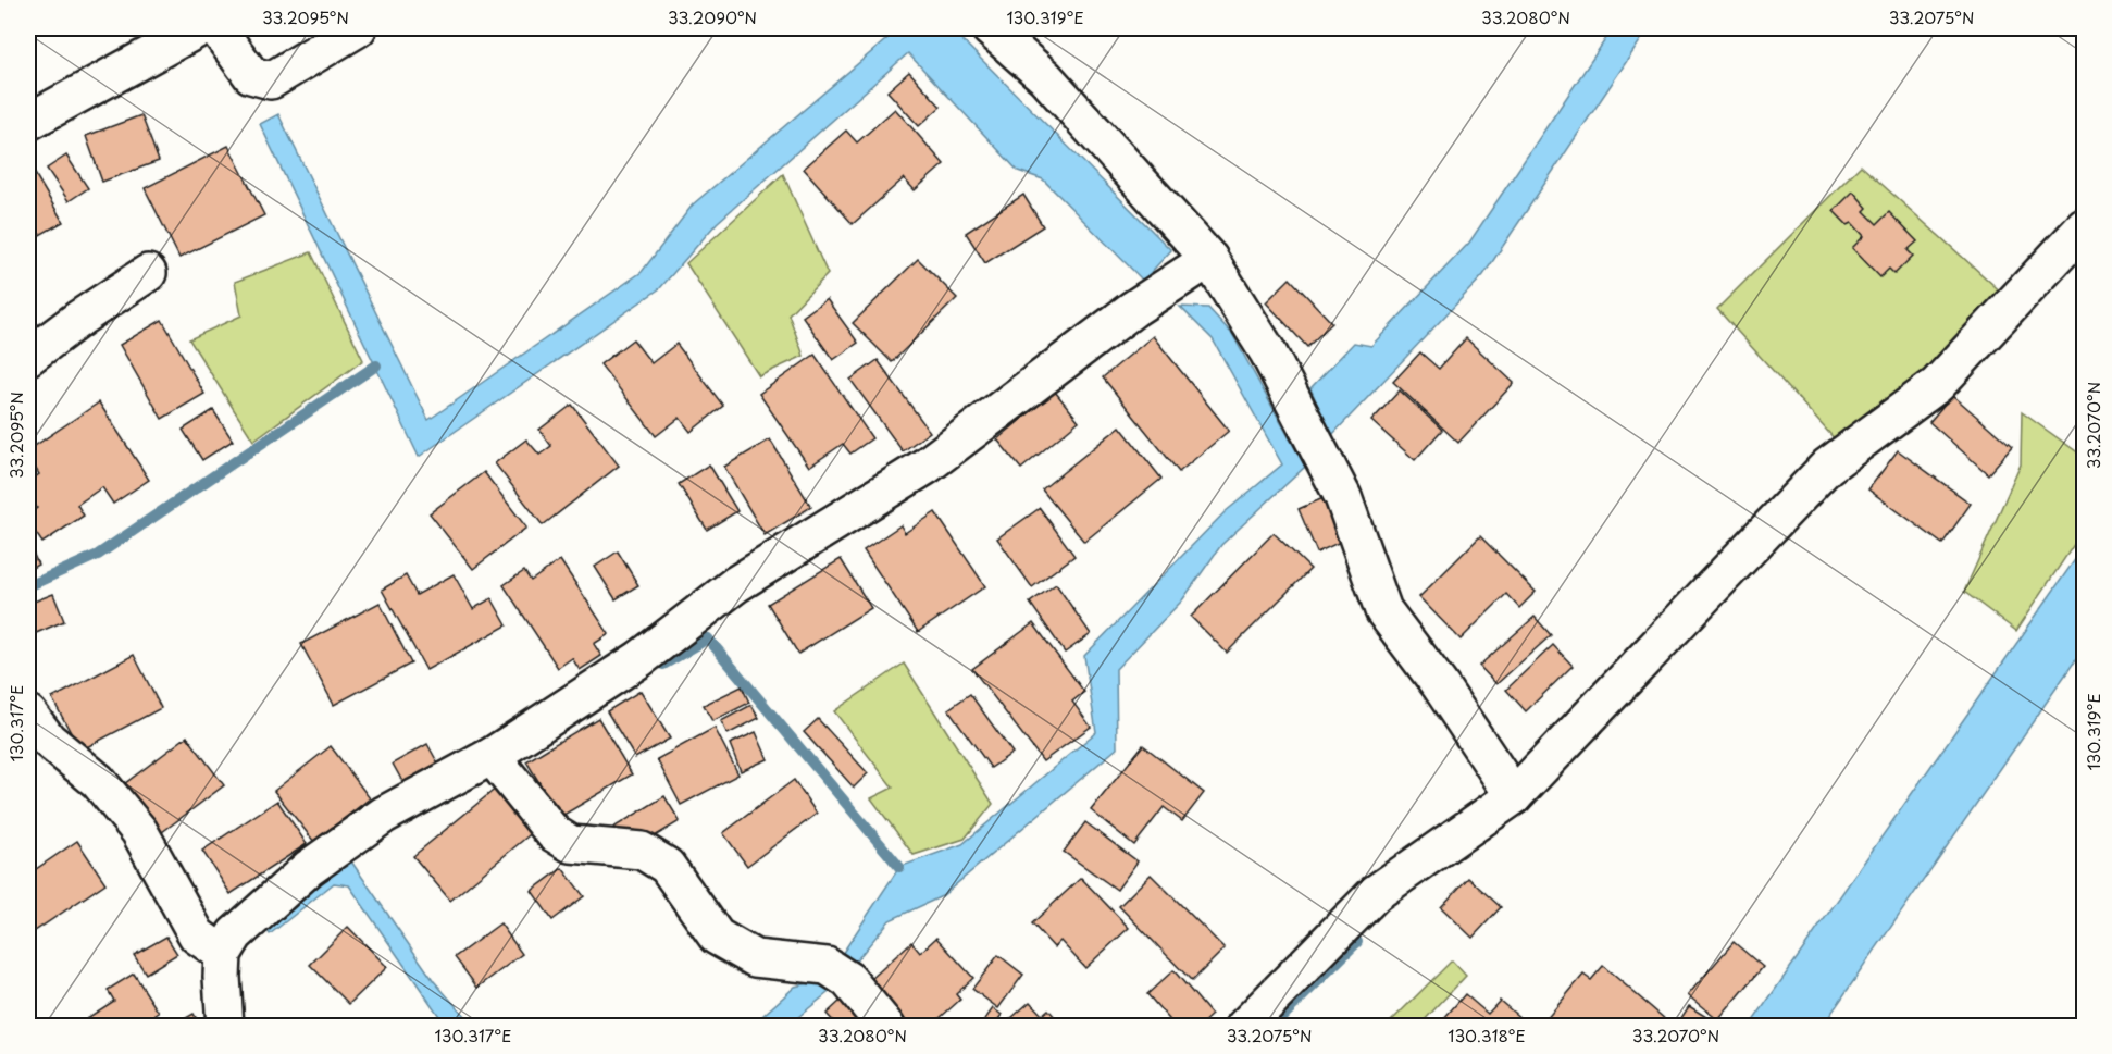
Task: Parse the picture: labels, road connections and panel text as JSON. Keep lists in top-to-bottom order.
{
  "coordinates": [
    "33.2095°N",
    "33.2090°N",
    "130.319°E",
    "33.2080°N",
    "33.2075°N",
    "33.2070°N",
    "130.317°E",
    "130.318°E"
  ]
}
